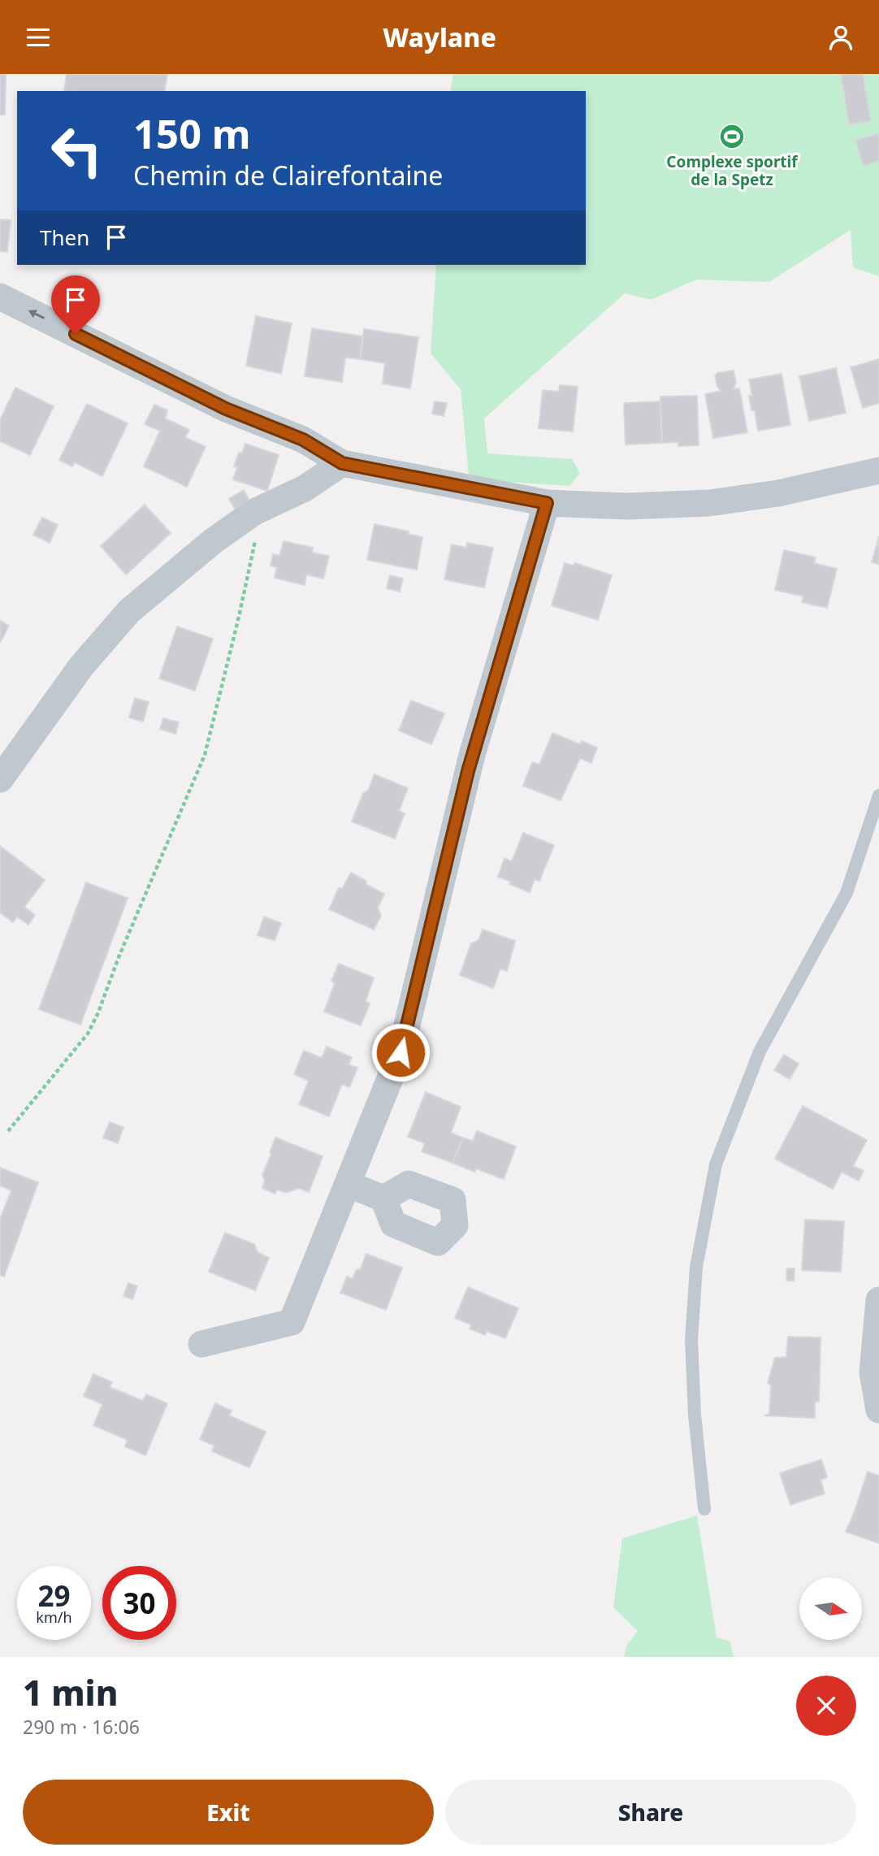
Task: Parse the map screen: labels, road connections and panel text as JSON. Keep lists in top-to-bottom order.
{
  "places": {
    "sports": ["Complexe sportif de la Spetz"]
  },
  "north": "right",
  "page": {
    "header": "Waylane",
    "turn": ["150 m", "Chemin de Clairefontaine"],
    "then": "Then",
    "speed": "29 km/h",
    "limit": "30",
    "heading": ["1 min", "290 m · 16:06"],
    "buttons": ["Exit", "Share"]
  }
}
